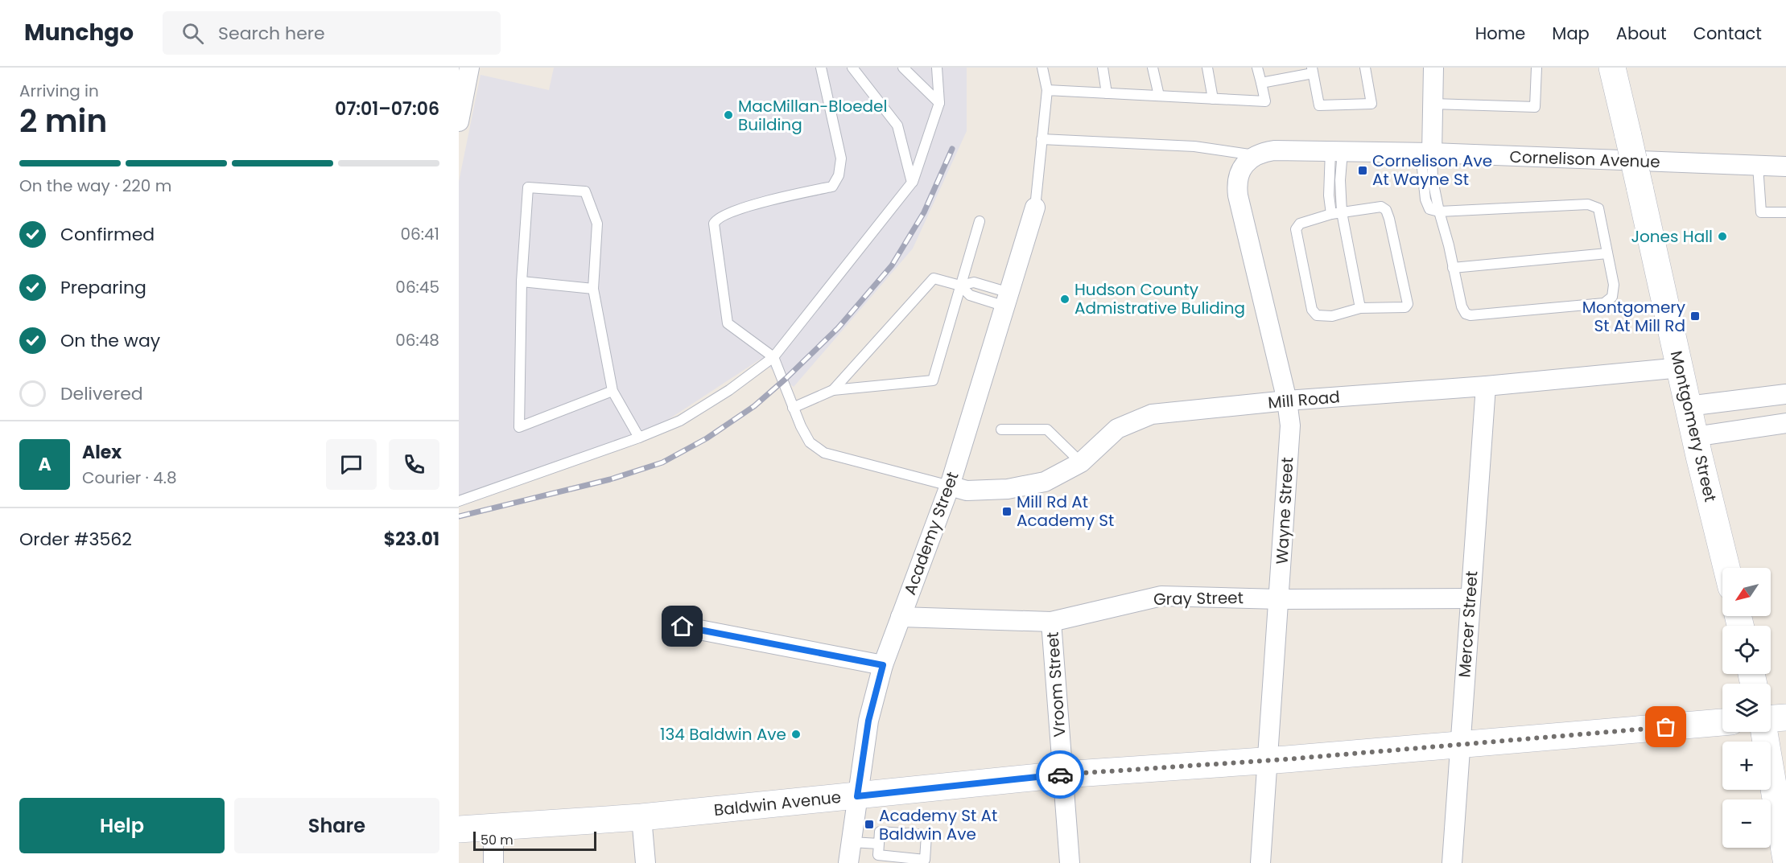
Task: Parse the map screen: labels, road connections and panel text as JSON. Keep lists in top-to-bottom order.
{
  "streets": {
    "street": [
      "Cornelison Avenue",
      "Mill Road",
      "Montgomery Street",
      "Wayne Street",
      "Academy Street",
      "Gray Street",
      "Mercer Street",
      "Vroom Street",
      "Baldwin Avenue"
    ]
  },
  "crossings": [
    ["Cornelison Avenue", "Wayne Street"],
    ["Mill Road", "Montgomery Street"],
    ["Mill Road", "Wayne Street"],
    ["Mill Road", "Academy Street"],
    ["Mill Road", "Mercer Street"],
    ["Wayne Street", "Gray Street"],
    ["Wayne Street", "Baldwin Avenue"],
    ["Academy Street", "Gray Street"],
    ["Academy Street", "Baldwin Avenue"],
    ["Gray Street", "Mercer Street"],
    ["Gray Street", "Vroom Street"],
    ["Mercer Street", "Baldwin Avenue"],
    ["Vroom Street", "Baldwin Avenue"]
  ],
  "places": {
    "other": [
      "MacMillan-Bloedel Building",
      "Jones Hall",
      "Hudson County Admistrative Buliding",
      "134 Baldwin Ave"
    ],
    "transit": [
      "Cornelison Ave At Wayne St",
      "Montgomery St At Mill Rd",
      "Mill Rd At Academy St",
      "Academy St At Baldwin Ave"
    ]
  },
  "scale_bar": "50 m",
  "north": "bottom left",
  "page": {
    "header": "Munchgo",
    "search": "Search here",
    "nav": [
      "Home",
      "Map",
      "About",
      "Contact"
    ],
    "heading": ["2 min", "Arriving in", "07:01–07:06"],
    "panel": [
      "Alex",
      "Courier · 4.8",
      "Order #3562",
      "$23.01"
    ],
    "bar": "On the way · 220 m",
    "list": [
      ["Confirmed", "06:41"],
      ["Preparing", "06:45"],
      ["On the way", "06:48"],
      "Delivered"
    ],
    "round": "A",
    "map_buttons": ["+", "−"],
    "buttons": ["Help", "Share"],
    "scale": "50 m"
  }
}
